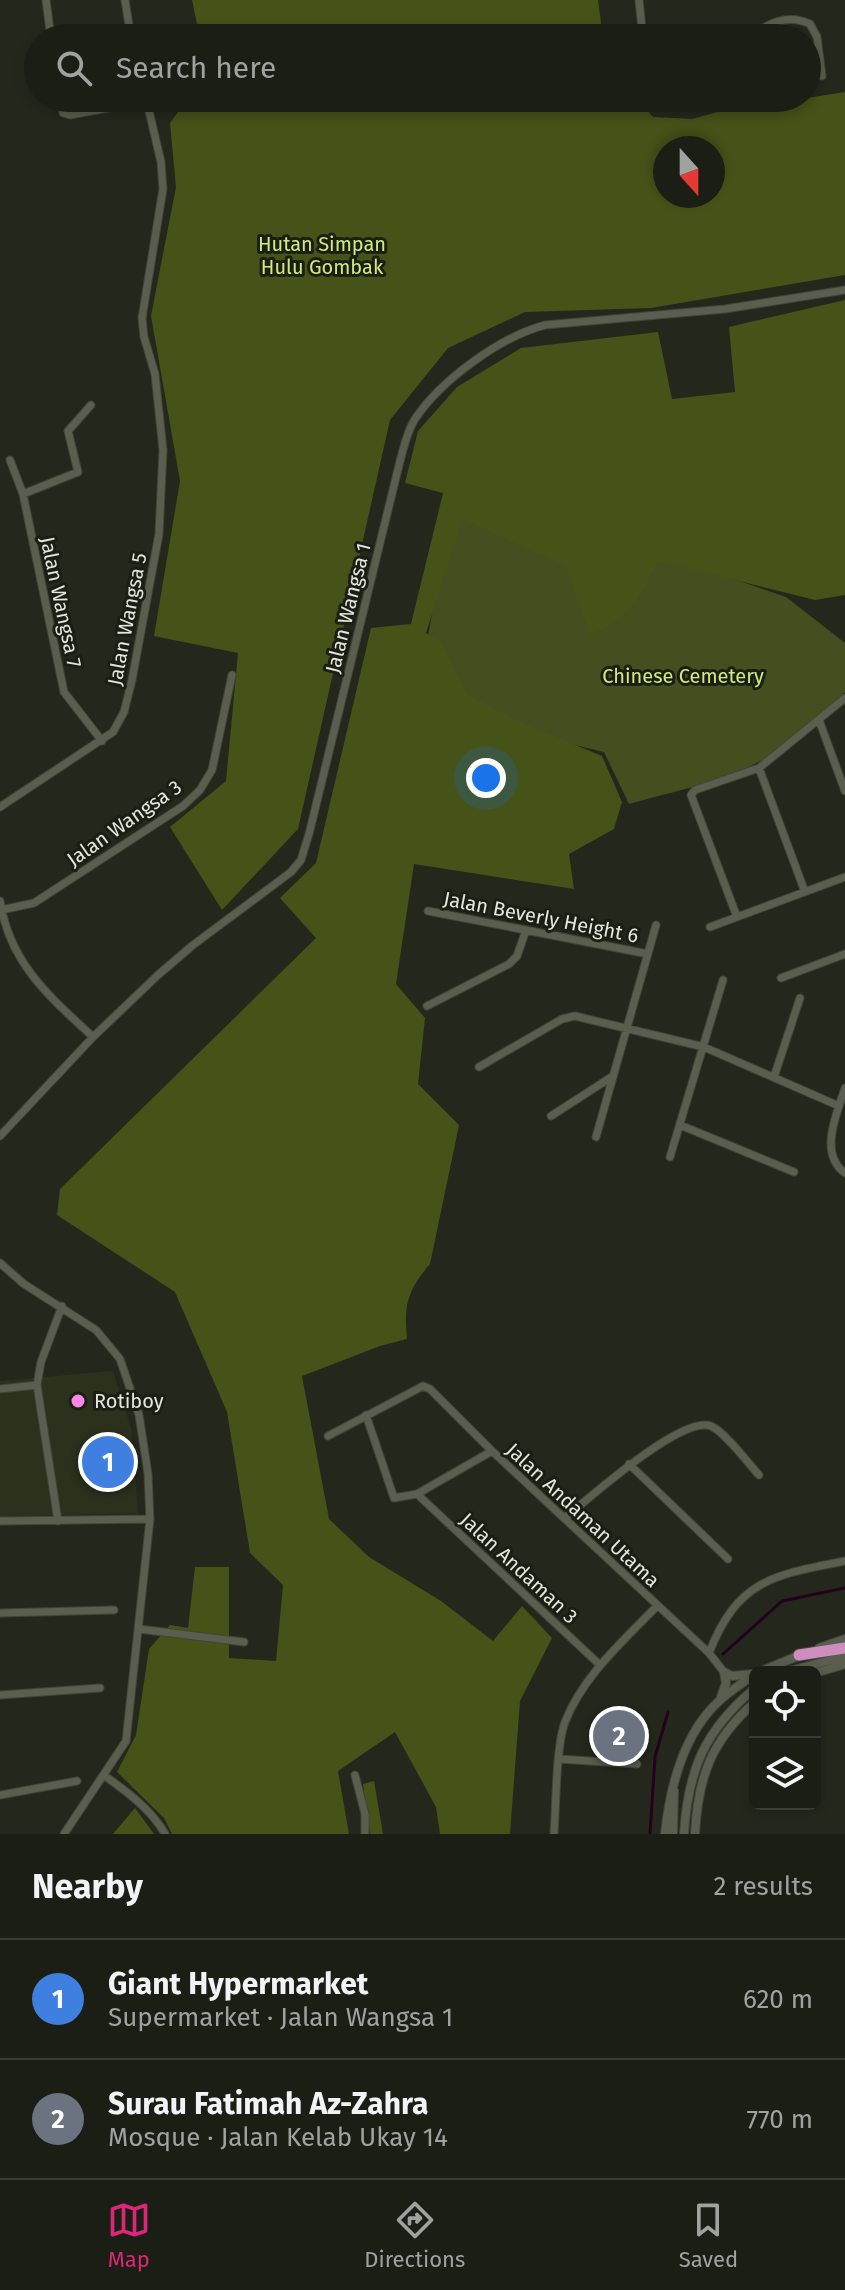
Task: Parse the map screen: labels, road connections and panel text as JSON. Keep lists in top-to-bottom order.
{
  "streets": {
    "street": [
      "Jalan Wangsa 7",
      "Jalan Wangsa 1",
      "Jalan Wangsa 5",
      "Jalan Wangsa 3",
      "Jalan Beverly Height 6",
      "Jalan Andaman Utama",
      "Jalan Andaman 3"
    ]
  },
  "crossings": [
    ["Jalan Wangsa 7", "Jalan Wangsa 5"],
    ["Jalan Andaman Utama", "Jalan Andaman 3"]
  ],
  "parks": ["Hutan Simpan Hulu Gombak", "Chinese Cemetery"],
  "places": ["Rotiboy"],
  "north": "bottom",
  "page": {
    "search": "Search here",
    "pins": ["1", "2"],
    "heading": ["Nearby", "2 results"],
    "list": [
      {
        "mark": "1",
        "name": "Giant Hypermarket",
        "note": "Supermarket · Jalan Wangsa 1",
        "value": "620 m"
      },
      {
        "mark": "2",
        "name": "Surau Fatimah Az-Zahra",
        "note": "Mosque · Jalan Kelab Ukay 14",
        "value": "770 m"
      }
    ],
    "nav": ["Map", "Directions", "Saved"]
  }
}
